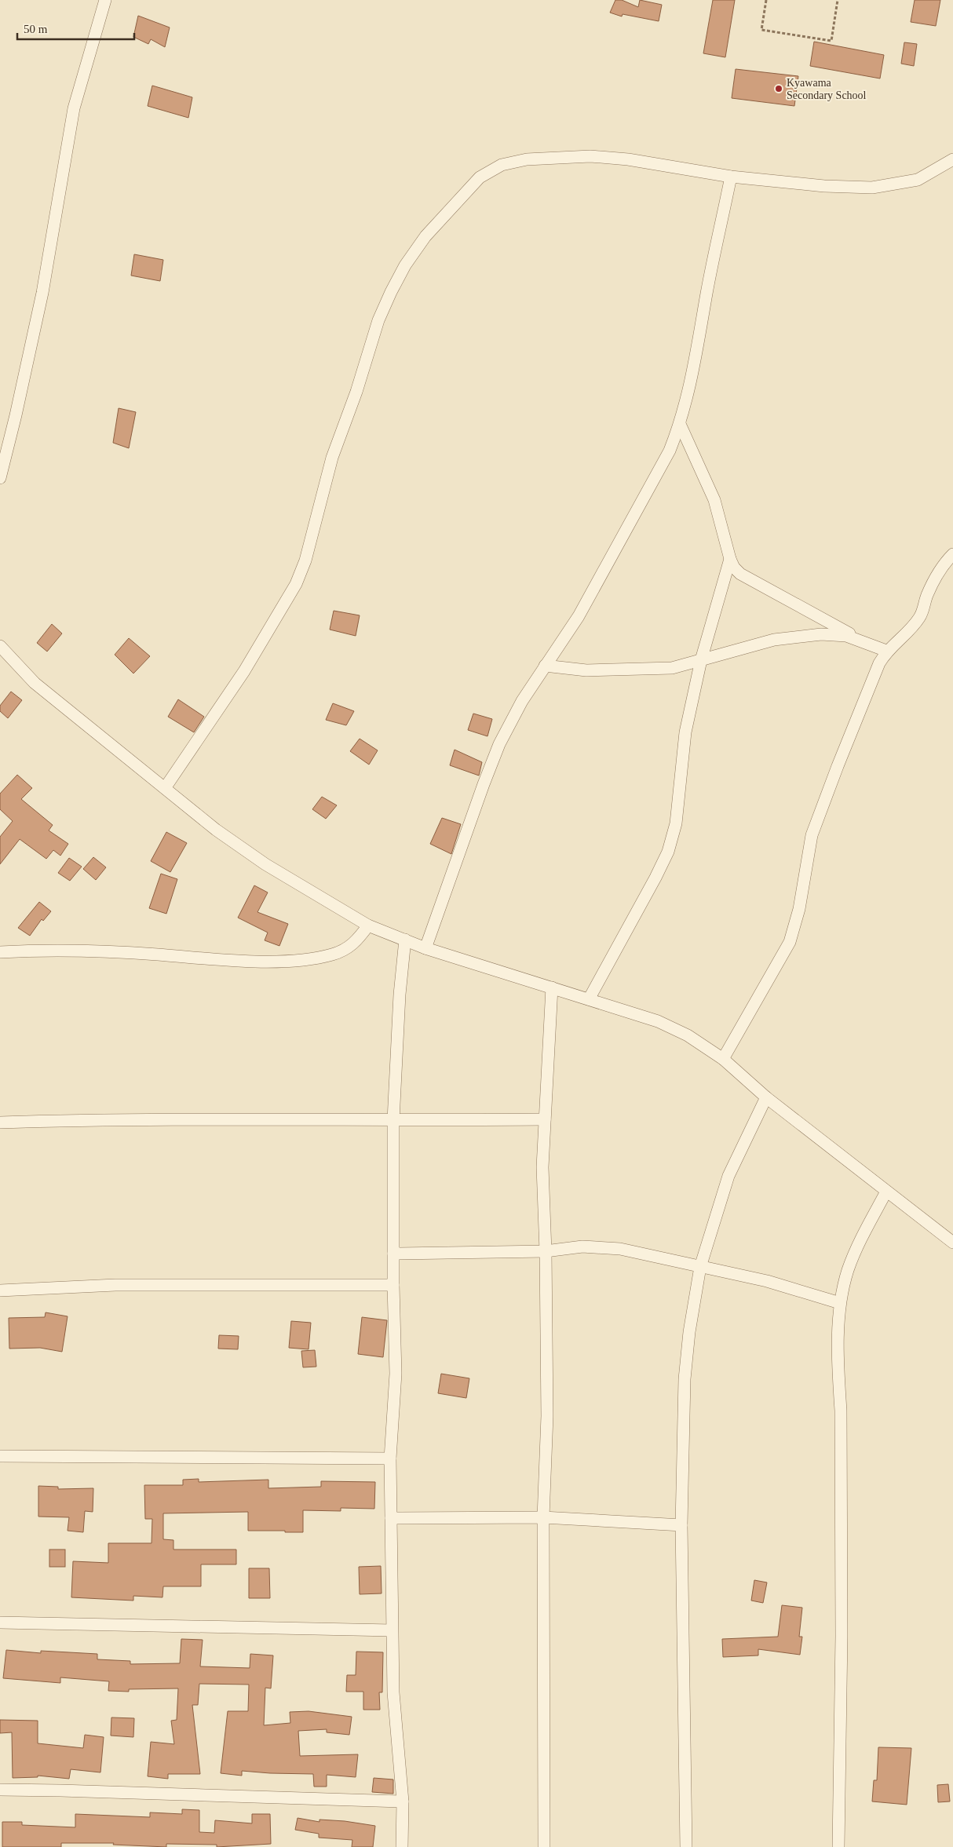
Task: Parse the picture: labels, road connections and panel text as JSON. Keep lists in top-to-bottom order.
{
  "places": ["Kyawama Secondary School"],
  "scale_bar": "50 m"
}
